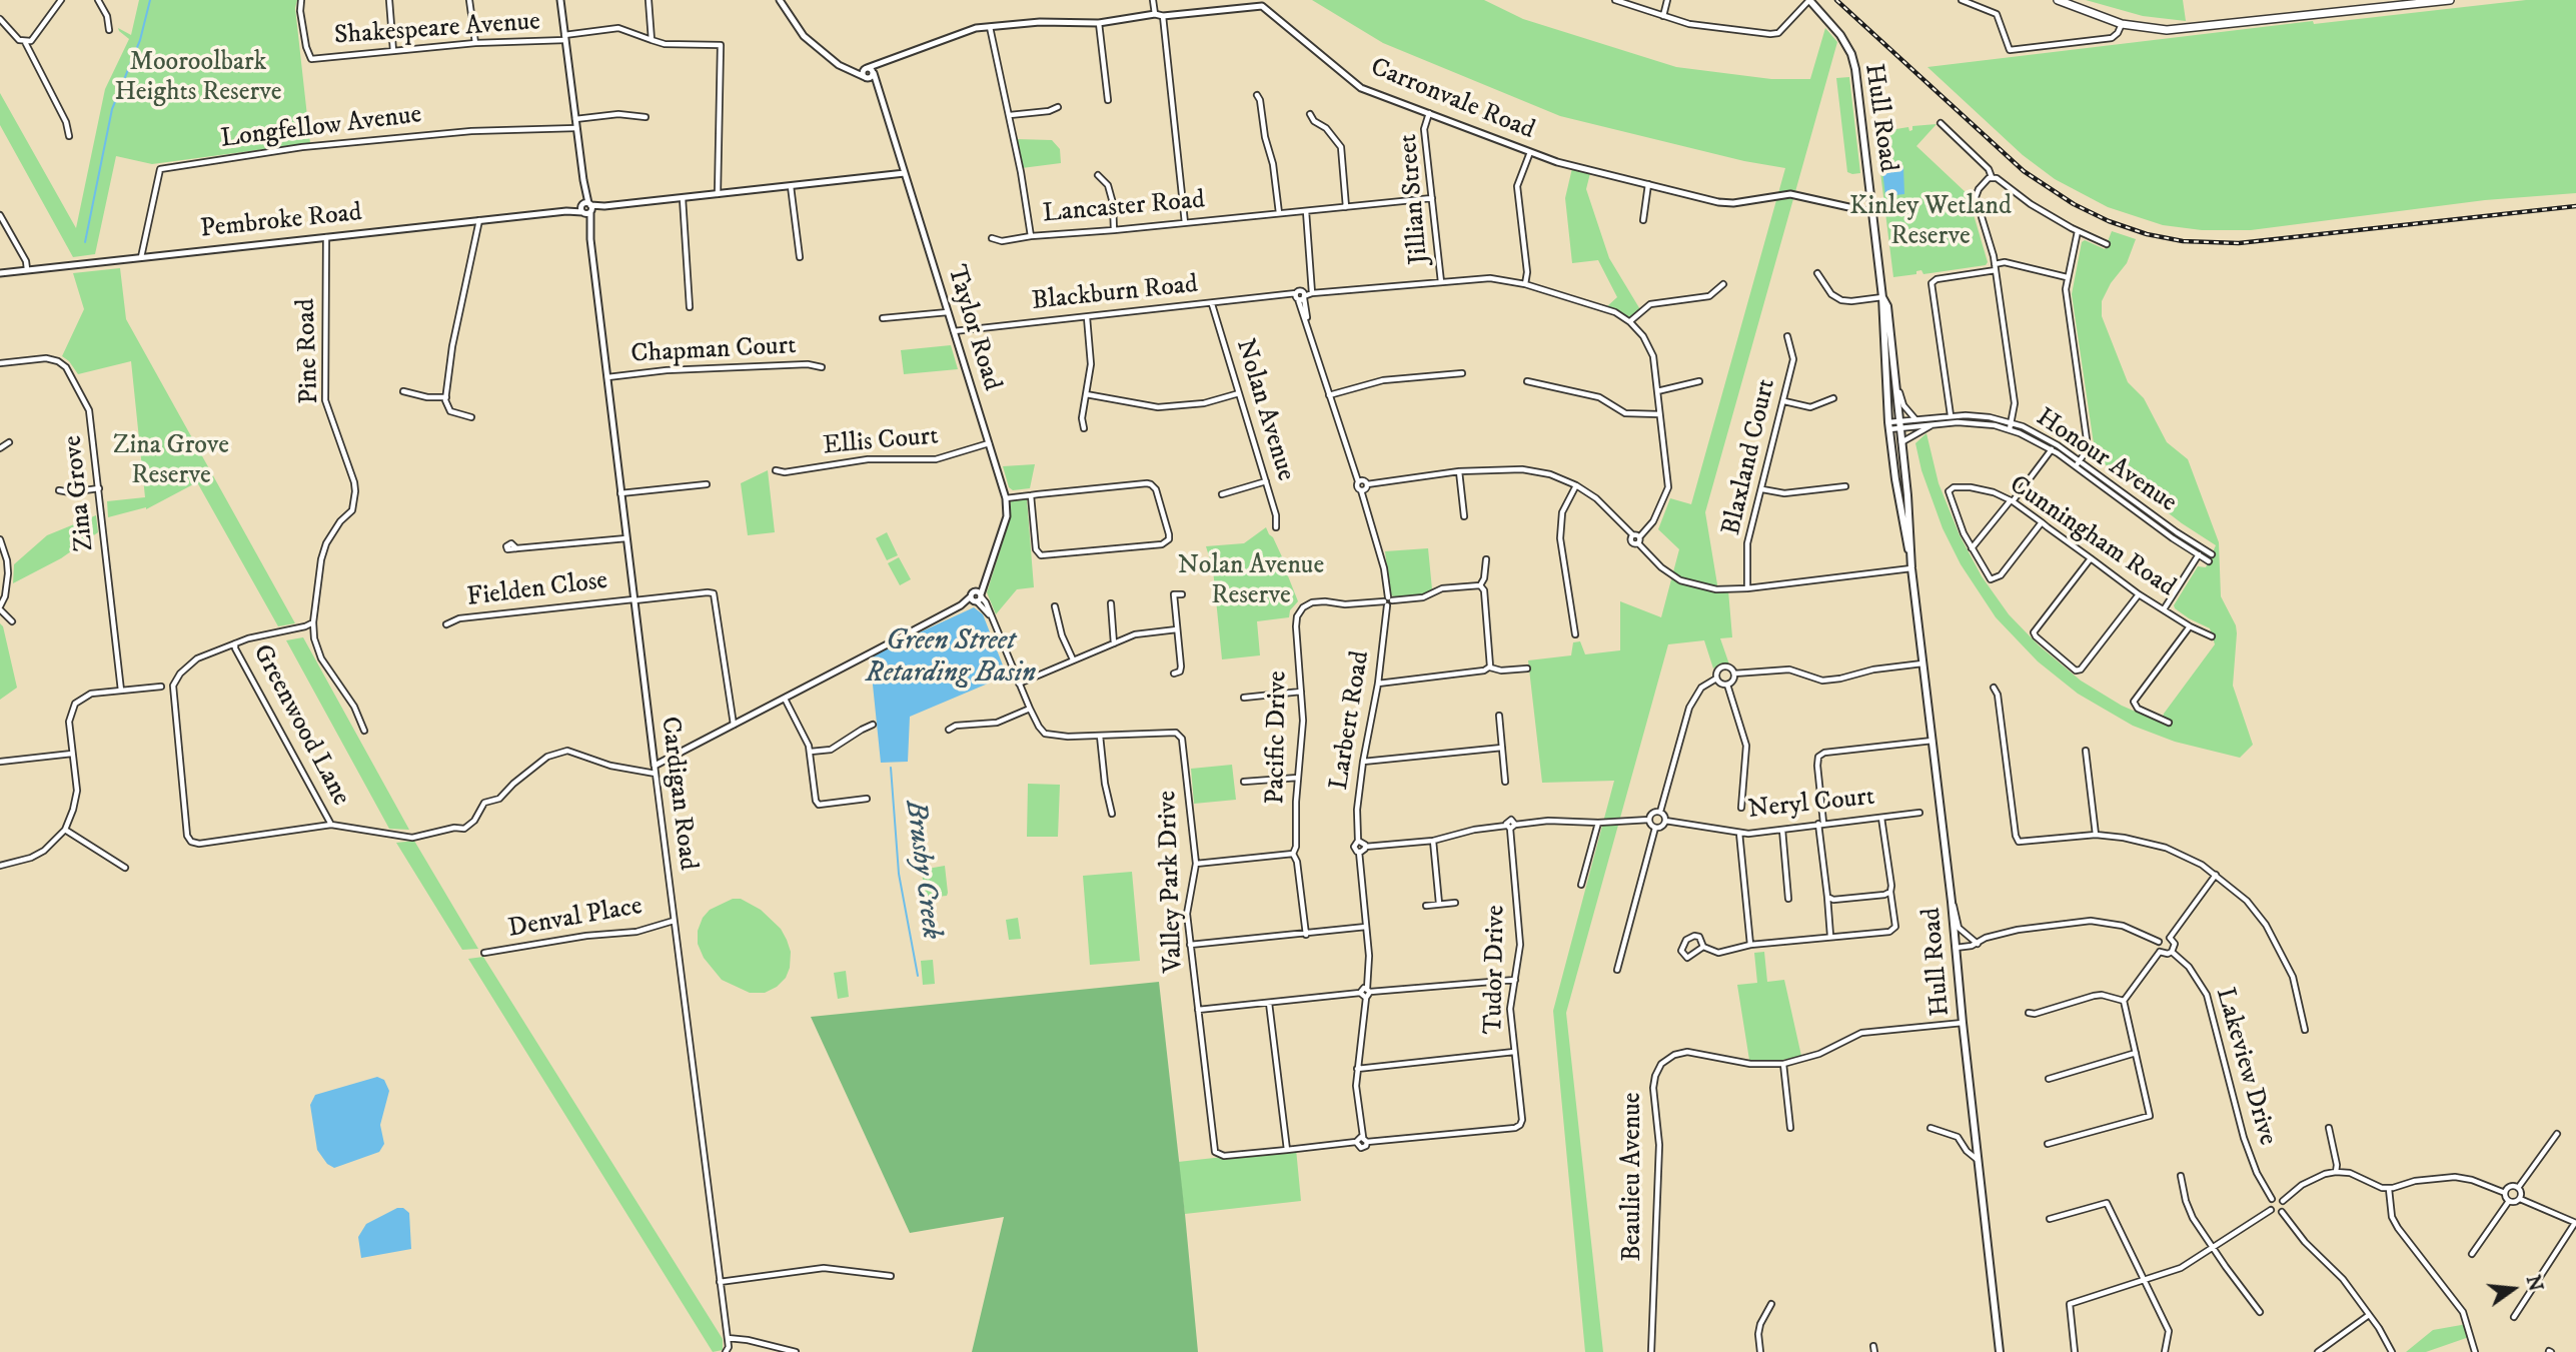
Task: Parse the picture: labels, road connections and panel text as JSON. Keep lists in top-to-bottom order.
{
  "streets": {
    "main road": ["Hull Road"],
    "street": [
      "Shakespeare Avenue",
      "Carronvale Road",
      "Longfellow Avenue",
      "Jillian Street",
      "Lancaster Road",
      "Pembroke Road",
      "Blackburn Road",
      "Taylor Road",
      "Pine Road",
      "Chapman Court",
      "Nolan Avenue",
      "Ellis Court",
      "Blaxland Court",
      "Honour Avenue",
      "Zina Grove",
      "Cunningham Road",
      "Fielden Close",
      "Larbert Road",
      "Greenwood Lane",
      "Pacific Drive",
      "Cardigan Road",
      "Neryl Court",
      "Valley Park Drive",
      "Denval Place",
      "Tudor Drive",
      "Lakeview Drive",
      "Beaulieu Avenue"
    ]
  },
  "crossings": [
    ["Shakespeare Avenue", "Pembroke Road"],
    ["Shakespeare Avenue", "Cardigan Road"],
    ["Carronvale Road", "Hull Road"],
    ["Carronvale Road", "Jillian Street"],
    ["Carronvale Road", "Lancaster Road"],
    ["Hull Road", "Honour Avenue"],
    ["Hull Road", "Beaulieu Avenue"],
    ["Longfellow Avenue", "Pembroke Road"],
    ["Longfellow Avenue", "Cardigan Road"],
    ["Jillian Street", "Lancaster Road"],
    ["Jillian Street", "Blackburn Road"],
    ["Pembroke Road", "Taylor Road"],
    ["Pembroke Road", "Pine Road"],
    ["Pembroke Road", "Cardigan Road"],
    ["Blackburn Road", "Taylor Road"],
    ["Blackburn Road", "Nolan Avenue"],
    ["Taylor Road", "Ellis Court"],
    ["Chapman Court", "Cardigan Road"],
    ["Fielden Close", "Cardigan Road"],
    ["Larbert Road", "Pacific Drive"],
    ["Cardigan Road", "Denval Place"]
  ],
  "water": ["Green Street Retarding Basin", "Brushy Creek"],
  "parks": [
    "Mooroolbark Heights Reserve",
    "Kinley Wetland Reserve",
    "Zina Grove Reserve",
    "Nolan Avenue Reserve"
  ],
  "north": "right"
}
